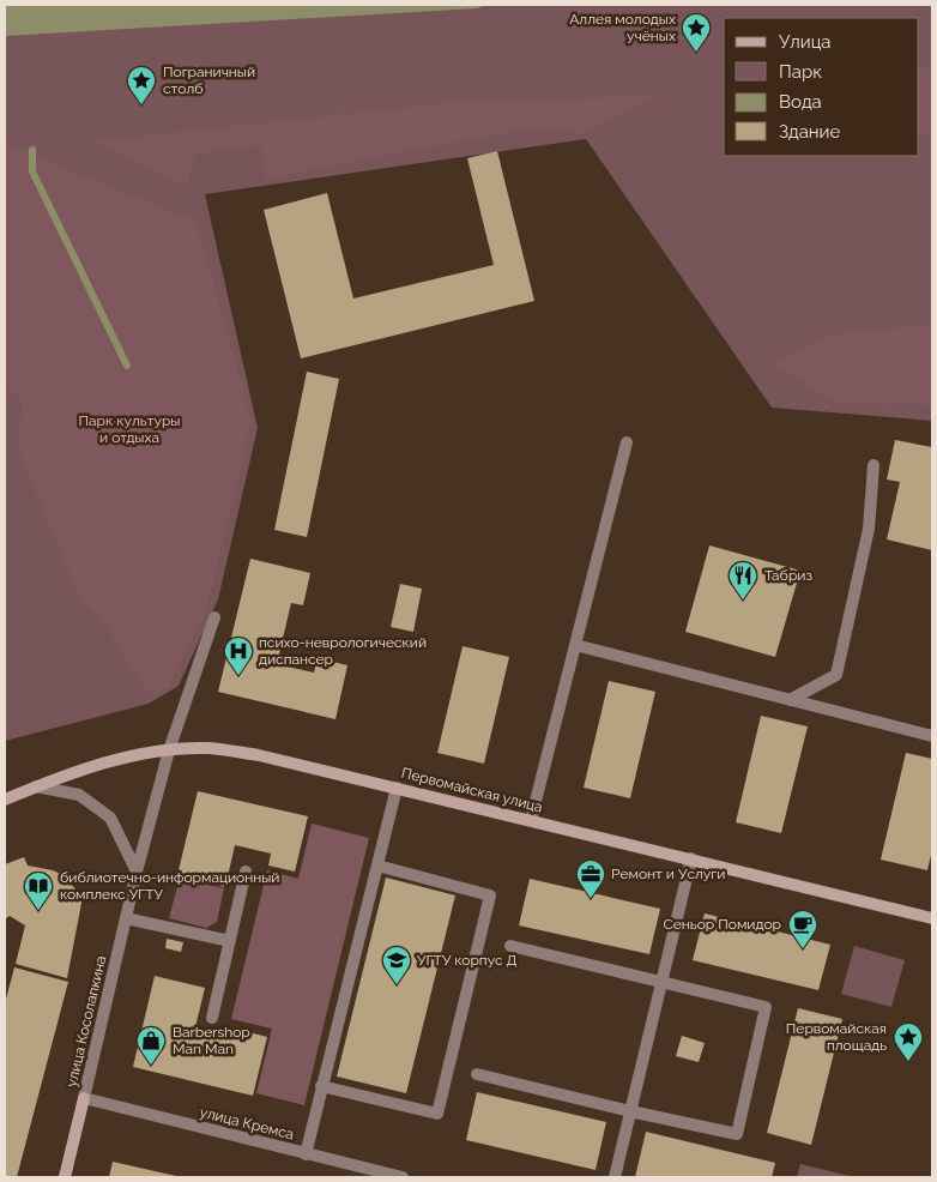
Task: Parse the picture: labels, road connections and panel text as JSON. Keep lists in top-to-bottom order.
{
  "streets": {
    "main road": ["Первомайская улица", "улица Косолапкина"],
    "street": ["улица Кремса"]
  },
  "crossings": [
    ["Первомайская улица", "улица Косолапкина"],
    ["улица Косолапкина", "улица Кремса"]
  ],
  "parks": ["Парк культуры и отдыха"],
  "places": {
    "place": ["Аллея молодых учёных", "Пограничный столб", "Первомайская площадь"],
    "restaurant": ["Табриз"],
    "hospital": ["психо-неврологический диспансер"],
    "office": ["Ремонт и Услуги"],
    "library": ["библиотечно-информационный комплекс УГТУ"],
    "cafe": ["Сеньор Помидор"],
    "school or university": ["УГТУ корпус Д"],
    "shop": ["Barbershop Man Man"]
  },
  "legend": [
    "Улица",
    "Парк",
    "Вода",
    "Здание"
  ]
}
